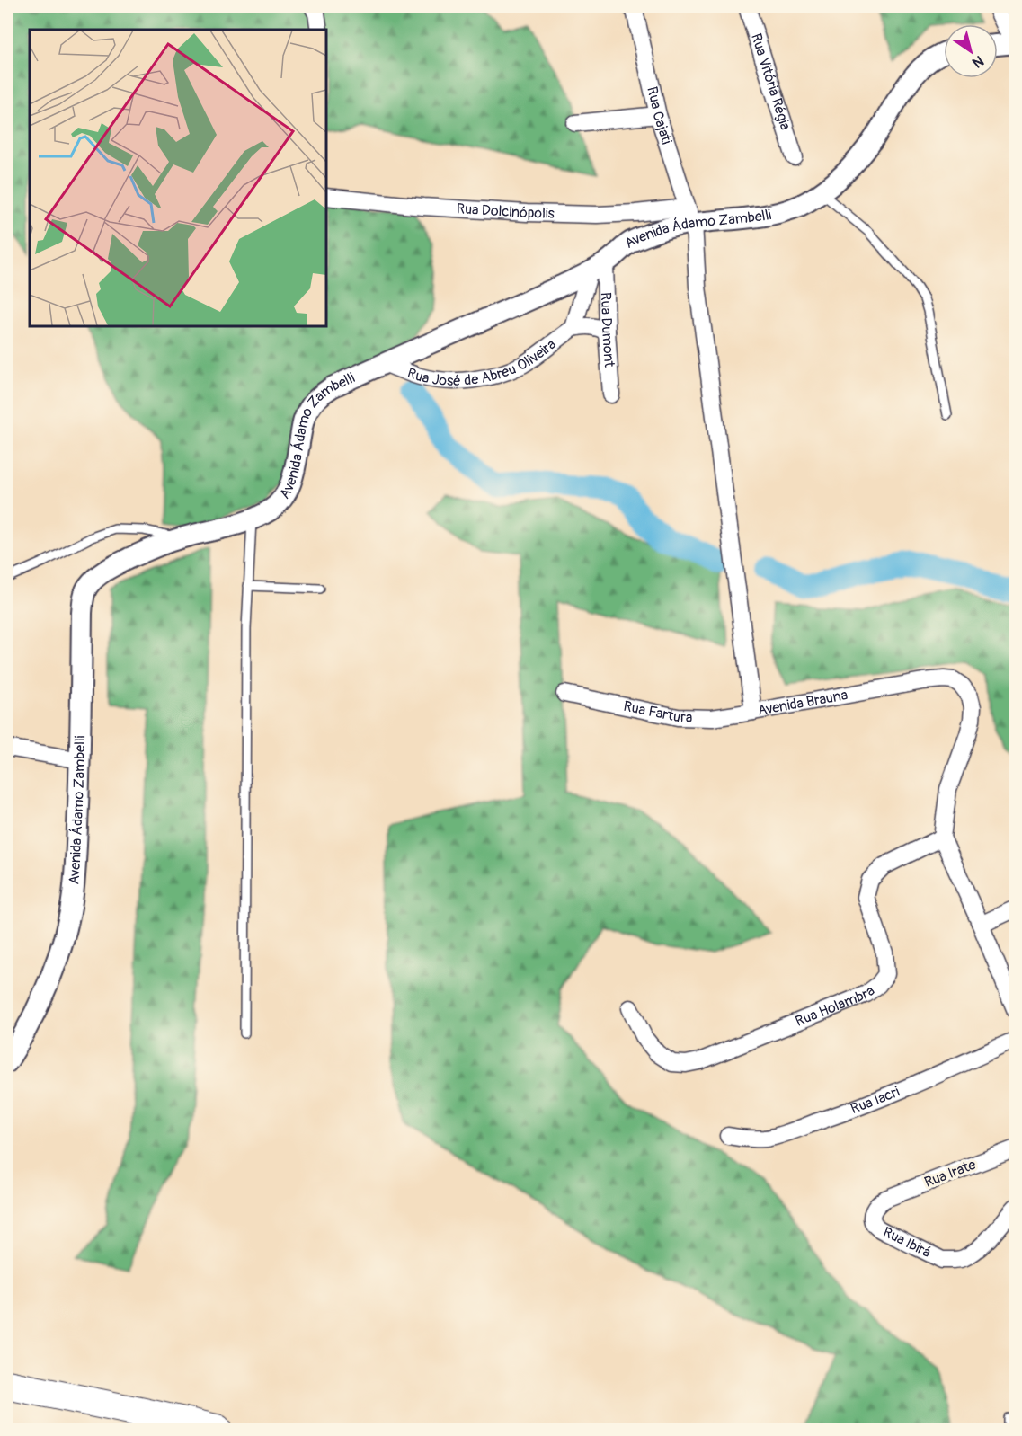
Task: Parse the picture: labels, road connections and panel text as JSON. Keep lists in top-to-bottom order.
{
  "streets": {
    "street": [
      "Rua Vitória Régia",
      "Rua Cajati",
      "Rua Dolcinópolis",
      "Avenida Ádamo Zambelli",
      "Rua Dumont",
      "Rua José de Abreu Oliveira",
      "Avenida Brauna",
      "Rua Fartura",
      "Rua Holambra",
      "Rua Iacri",
      "Rua Irate",
      "Rua Ibirá"
    ]
  },
  "crossings": [
    ["Rua Cajati", "Rua Dolcinópolis"],
    ["Rua Cajati", "Avenida Ádamo Zambelli"],
    ["Rua Cajati", "Avenida Brauna"],
    ["Rua Dolcinópolis", "Avenida Ádamo Zambelli"],
    ["Rua Dolcinópolis", "Avenida Brauna"],
    ["Avenida Ádamo Zambelli", "Rua Dumont"],
    ["Avenida Ádamo Zambelli", "Rua José de Abreu Oliveira"],
    ["Avenida Ádamo Zambelli", "Avenida Brauna"],
    ["Rua Dumont", "Rua José de Abreu Oliveira"],
    ["Avenida Brauna", "Rua Fartura"],
    ["Avenida Brauna", "Rua Holambra"],
    ["Rua Irate", "Rua Ibirá"]
  ],
  "north": "bottom right"
}
